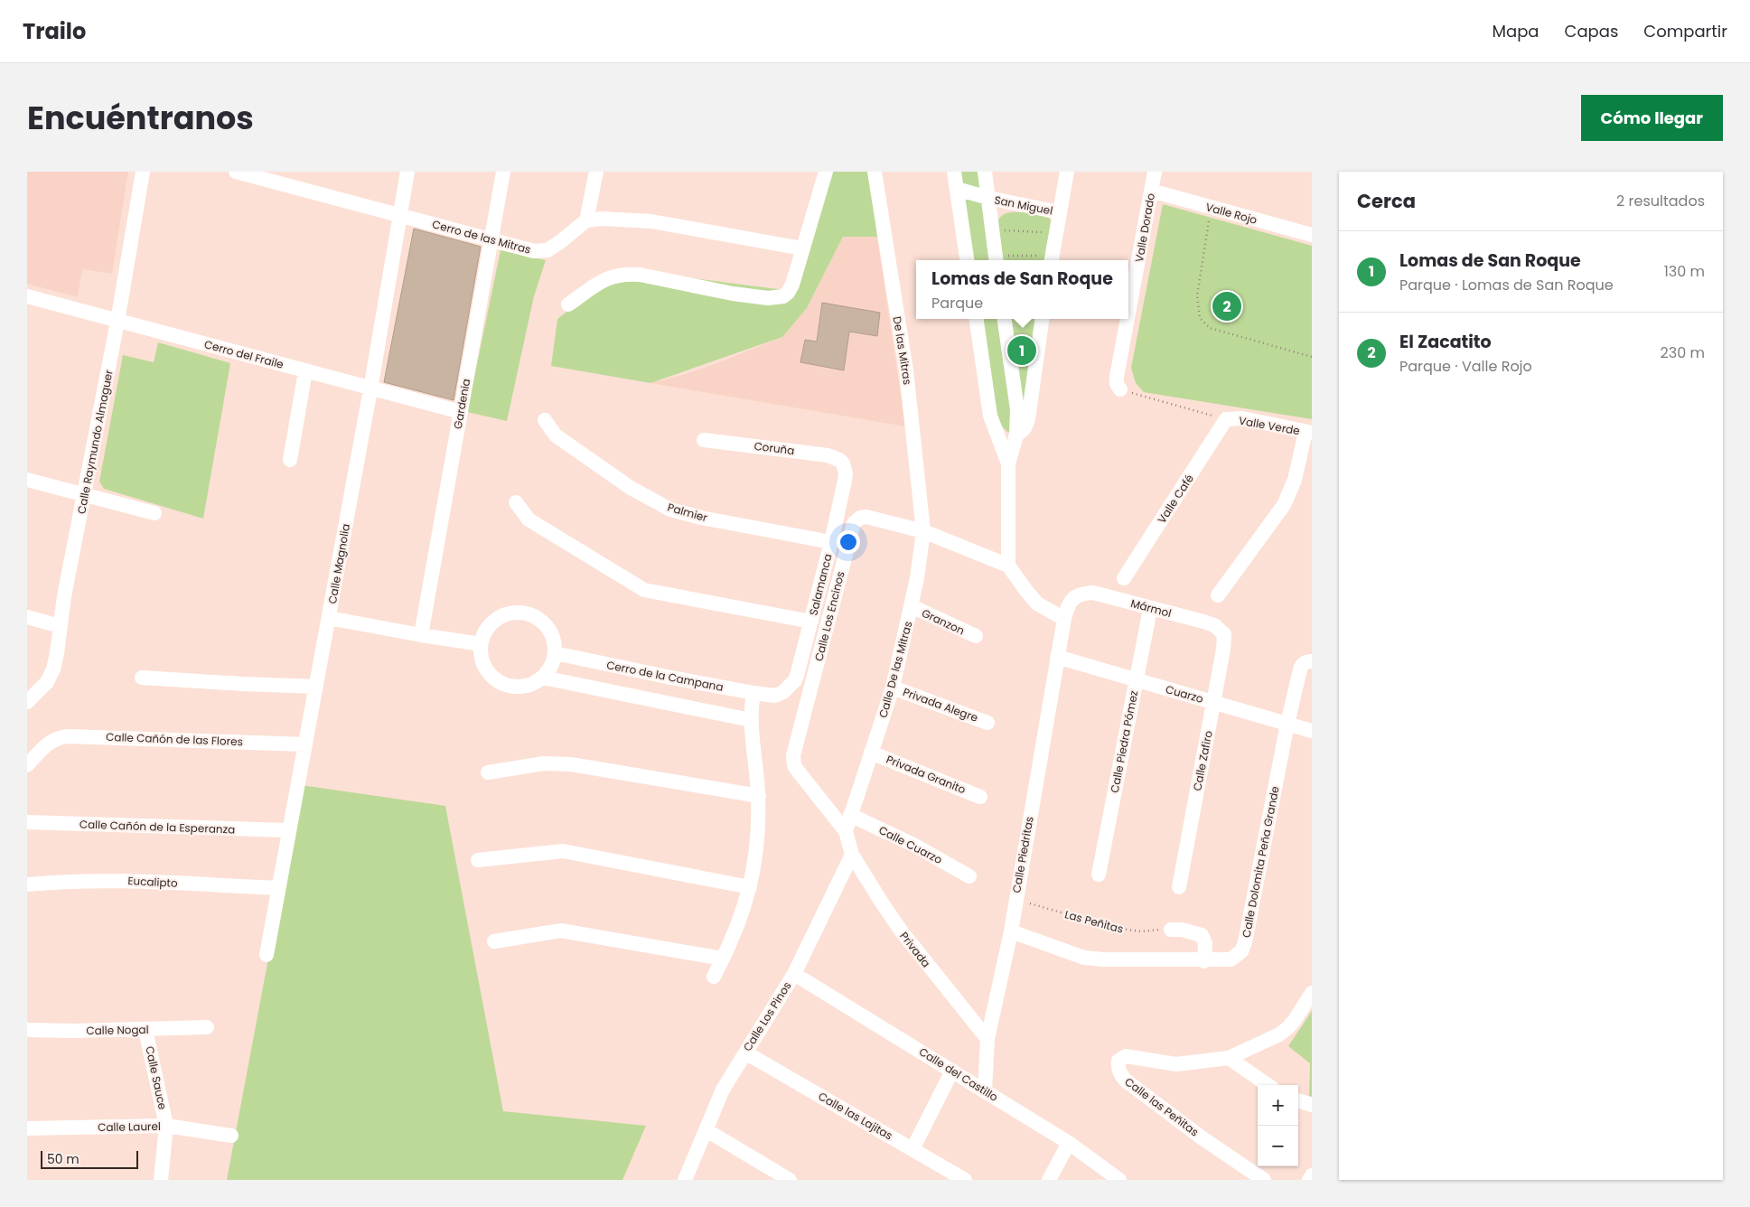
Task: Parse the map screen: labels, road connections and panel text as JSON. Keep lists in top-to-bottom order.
{
  "streets": {
    "street": [
      "San Miguel",
      "Valle Rojo",
      "Valle Dorado",
      "Cerro de las Mitras",
      "De las Mitras",
      "Cerro del Fraile",
      "Gardenia",
      "Valle Verde",
      "Calle Raymundo Almaguer",
      "Coruña",
      "Valle Café",
      "Palmier",
      "Calle Magnolia",
      "Salamanca",
      "Mármol",
      "Calle Los Encinos",
      "Granzon",
      "Calle De las Mitras",
      "Cerro de la Campana",
      "Cuarzo",
      "Privada Alegre",
      "Calle Cañón de las Flores",
      "Calle Piedra Pómez",
      "Calle Zafiro",
      "Privada Granito",
      "Calle Cañón de la Esperanza",
      "Calle Cuarzo",
      "Calle Piedritas",
      "Calle Dolomita Peña Grande",
      "Eucalipto",
      "Privada",
      "Calle Los Pinos",
      "Calle Nogal",
      "Calle del Castillo",
      "Calle Sauce",
      "Calle las Peñitas",
      "Calle las Lajitas",
      "Calle Laurel"
    ],
    "path": ["Las Peñitas"]
  },
  "crossings": [
    ["Valle Rojo", "Valle Dorado"],
    ["Cerro de las Mitras", "Gardenia"],
    ["Cerro de las Mitras", "Calle Magnolia"],
    ["De las Mitras", "Calle Los Encinos"],
    ["De las Mitras", "Calle De las Mitras"],
    ["Cerro del Fraile", "Gardenia"],
    ["Cerro del Fraile", "Calle Raymundo Almaguer"],
    ["Cerro del Fraile", "Calle Magnolia"],
    ["Valle Verde", "Valle Café"],
    ["Coruña", "Salamanca"],
    ["Palmier", "Salamanca"],
    ["Calle Magnolia", "Calle Cañón de las Flores"],
    ["Calle Magnolia", "Calle Cañón de la Esperanza"],
    ["Calle Magnolia", "Eucalipto"],
    ["Salamanca", "Cerro de la Campana"],
    ["Mármol", "Calle Piedra Pómez"],
    ["Mármol", "Calle Zafiro"],
    ["Mármol", "Calle Piedritas"],
    ["Calle Los Encinos", "Calle De las Mitras"],
    ["Calle Los Encinos", "Privada"],
    ["Granzon", "Calle De las Mitras"],
    ["Calle De las Mitras", "Privada Alegre"],
    ["Calle De las Mitras", "Privada Granito"],
    ["Calle De las Mitras", "Calle Cuarzo"],
    ["Calle De las Mitras", "Privada"],
    ["Cuarzo", "Calle Piedra Pómez"],
    ["Cuarzo", "Calle Zafiro"],
    ["Cuarzo", "Calle Piedritas"],
    ["Cuarzo", "Calle Dolomita Peña Grande"],
    ["Calle Piedritas", "Calle Dolomita Peña Grande"],
    ["Calle Piedritas", "Las Peñitas"],
    ["Calle Piedritas", "Privada"],
    ["Calle Piedritas", "Calle del Castillo"],
    ["Privada", "Calle Los Pinos"],
    ["Calle Los Pinos", "Calle del Castillo"],
    ["Calle Los Pinos", "Calle las Lajitas"],
    ["Calle Nogal", "Calle Sauce"],
    ["Calle Sauce", "Calle Laurel"]
  ],
  "scale_bar": "50 m",
  "page": {
    "header": "Trailo",
    "nav": ["Mapa", "Capas", "Compartir"],
    "title": "Encuéntranos",
    "buttons": "Cómo llegar",
    "heading": ["Cerca", "2 resultados"],
    "list": [
      {
        "mark": "1",
        "name": "Lomas de San Roque",
        "note": "Parque · Lomas de San Roque",
        "value": "130 m"
      },
      {
        "mark": "2",
        "name": "El Zacatito",
        "note": "Parque · Valle Rojo",
        "value": "230 m"
      }
    ],
    "popup": ["Lomas de San Roque", "Parque"],
    "pins": ["2", "1"],
    "map_buttons": ["+", "−"],
    "scale": "50 m"
  }
}
